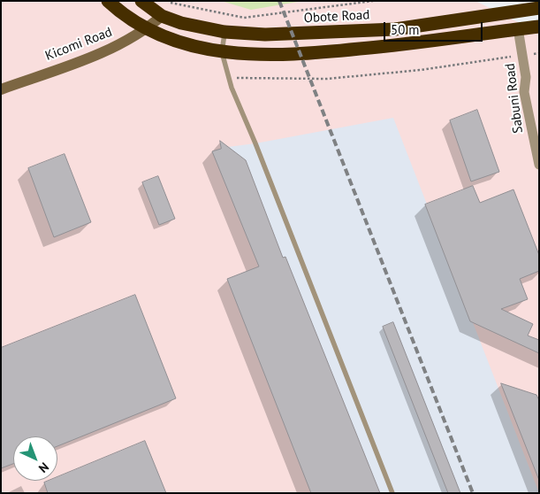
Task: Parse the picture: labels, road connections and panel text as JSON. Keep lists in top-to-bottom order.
{
  "streets": {
    "highway": ["Obote Road"],
    "main road": ["Kicomi Road"],
    "street": ["Sabuni Road"]
  },
  "crossings": [
    ["Obote Road", "Kicomi Road"]
  ],
  "scale_bar": "50 m",
  "north": "bottom right"
}
